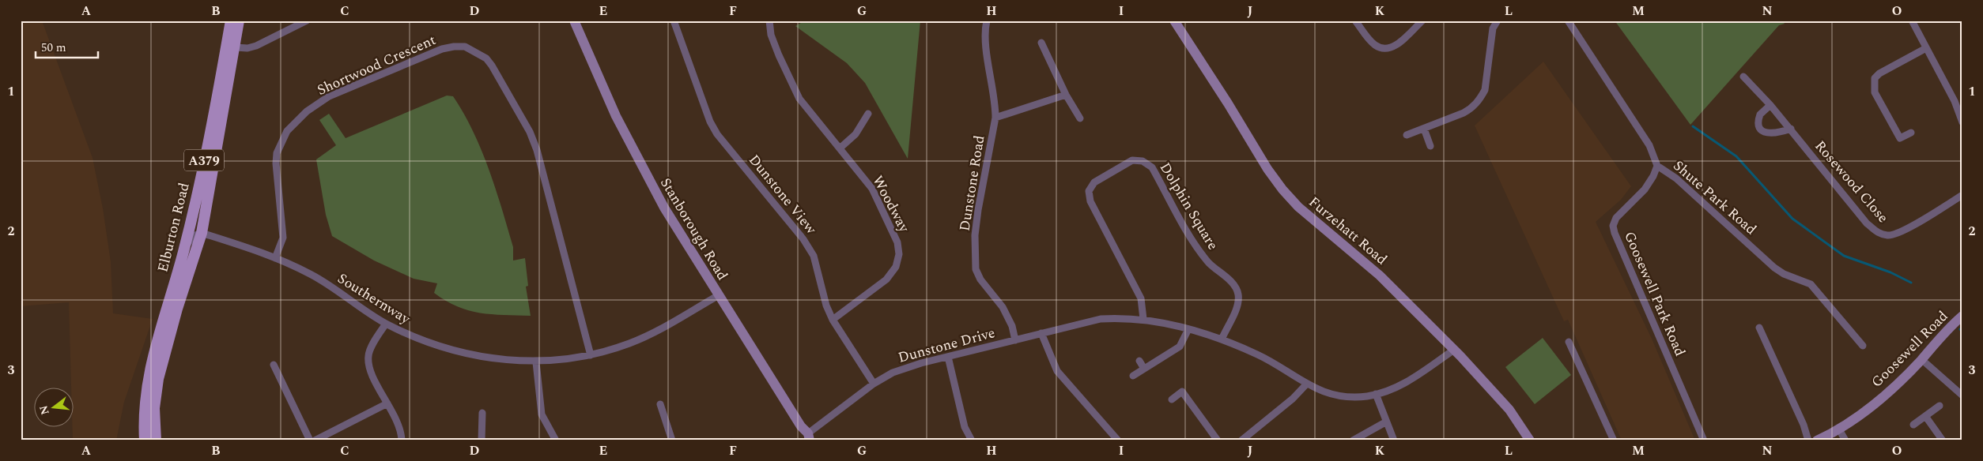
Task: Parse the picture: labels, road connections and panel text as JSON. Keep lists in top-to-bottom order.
{
  "streets": {
    "main road": ["A379", "Elburton Road"],
    "street": [
      "Shortwood Crescent",
      "Rosewood Close",
      "Dunstone Road",
      "Dunstone View",
      "Shute Park Road",
      "Woodway",
      "Dolphin Square",
      "Stanborough Road",
      "Furzehatt Road",
      "Goosewell Park Road",
      "Southernway",
      "Dunstone Drive",
      "Goosewell Road"
    ]
  },
  "crossings": [
    ["Shortwood Crescent", "Southernway"],
    ["Dunstone Road", "Dunstone Drive"],
    ["Dunstone View", "Woodway"],
    ["Dunstone View", "Dunstone Drive"],
    ["Shute Park Road", "Goosewell Park Road"],
    ["Dolphin Square", "Dunstone Drive"],
    ["Elburton Road", "Southernway"],
    ["Stanborough Road", "Southernway"],
    ["Stanborough Road", "Dunstone Drive"],
    ["Furzehatt Road", "Dunstone Drive"]
  ],
  "scale_bar": "50 m",
  "north": "left",
  "grid": {
    "columns": [
      "A",
      "B",
      "C",
      "D",
      "E",
      "F",
      "G",
      "H",
      "I",
      "J",
      "K",
      "L",
      "M",
      "N",
      "O"
    ],
    "rows": ["1", "2", "3"]
  }
}
